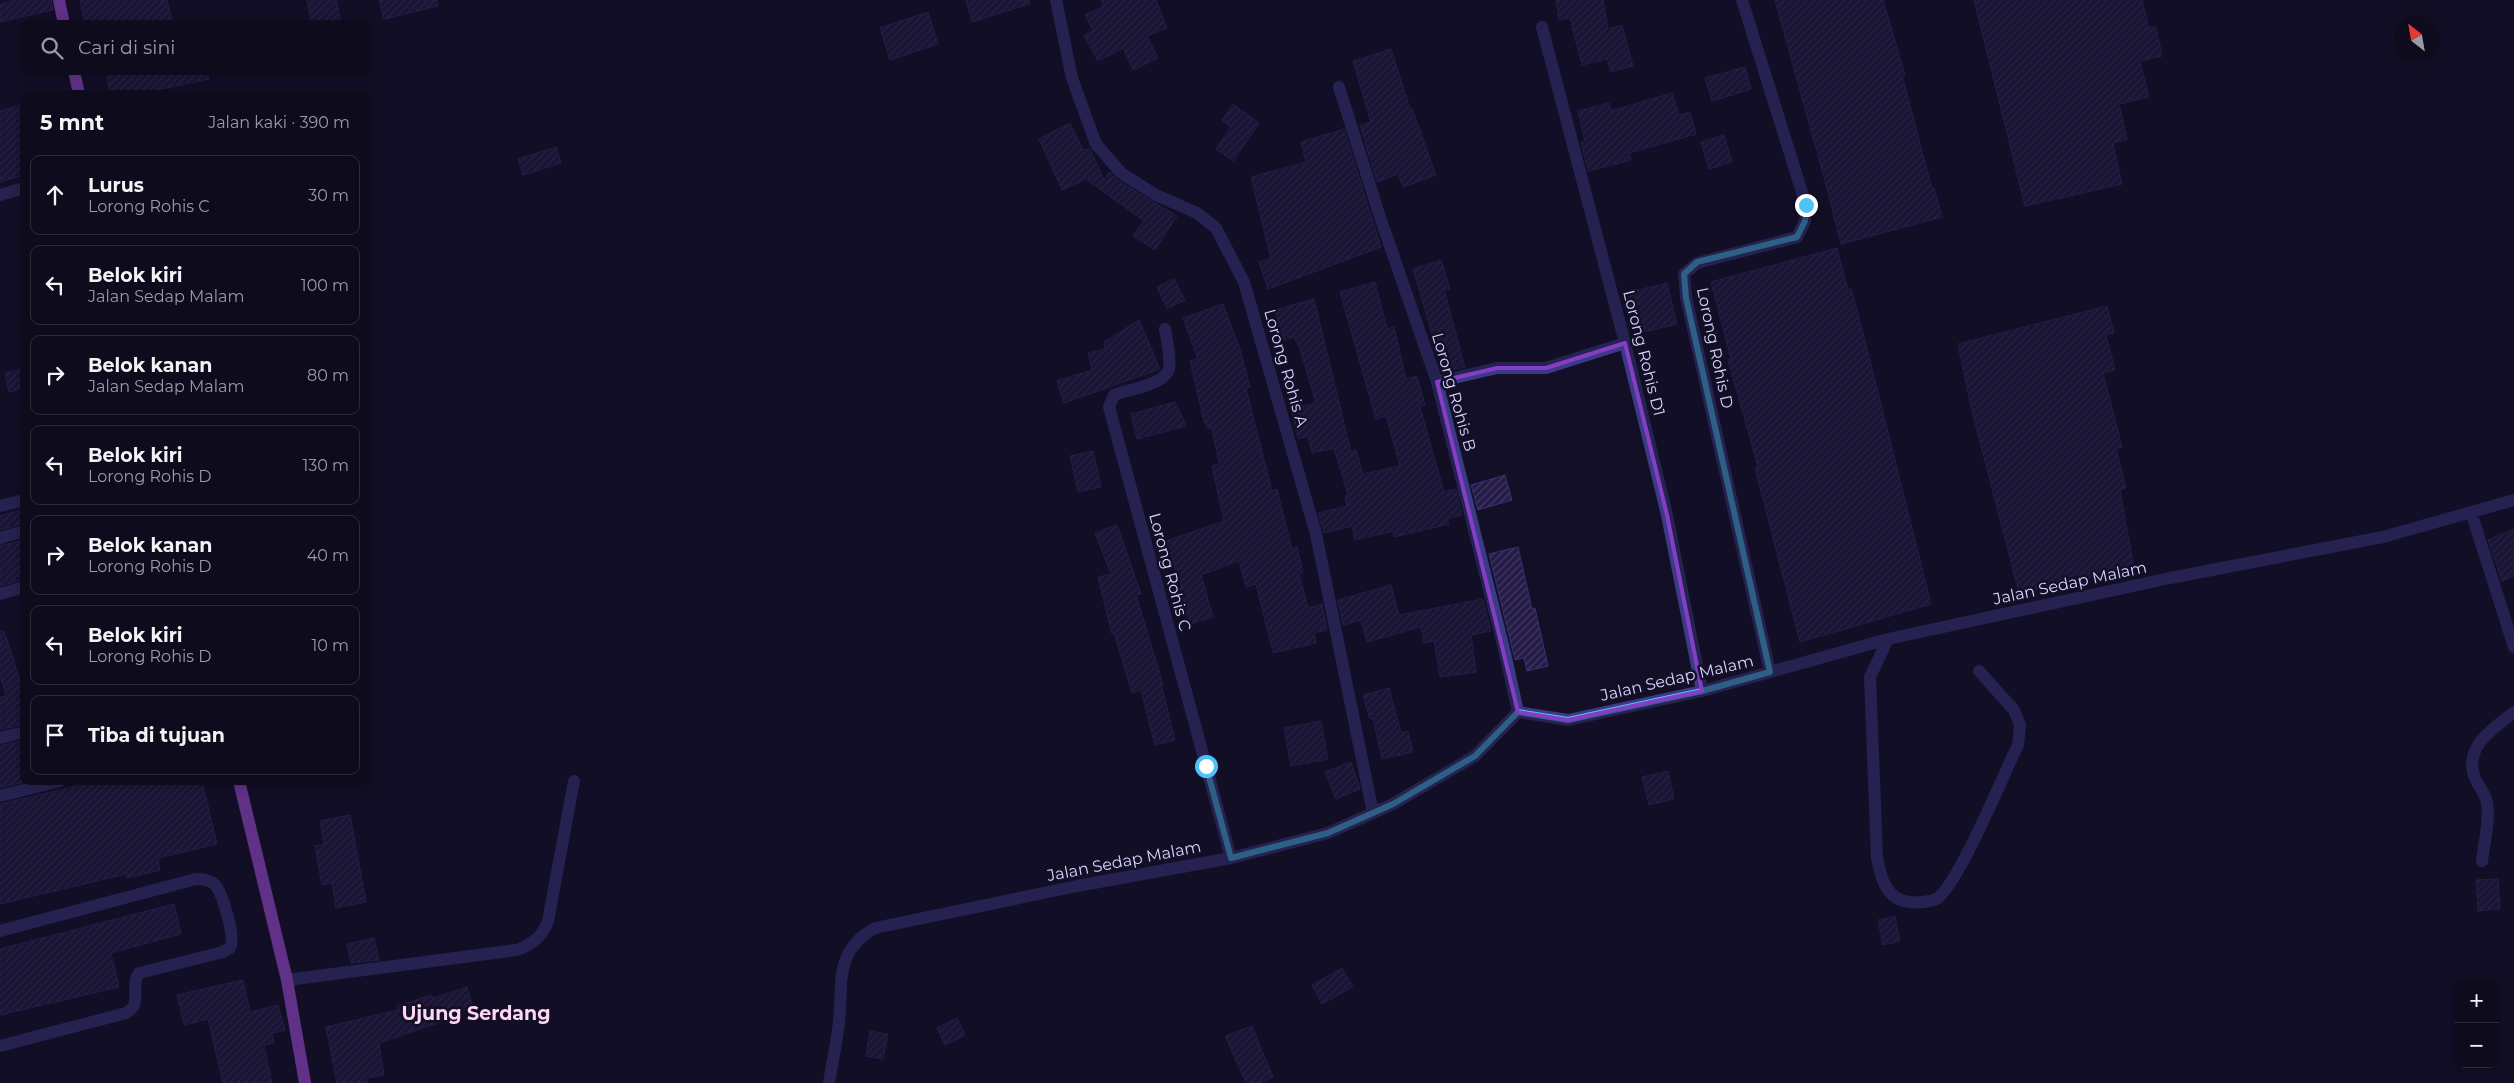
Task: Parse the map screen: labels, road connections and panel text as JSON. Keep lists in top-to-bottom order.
{
  "streets": {
    "street": [
      "Lorong Rohis D",
      "Lorong Rohis D1",
      "Lorong Rohis A",
      "Lorong Rohis B",
      "Lorong Rohis C",
      "Jalan Sedap Malam"
    ]
  },
  "crossings": [
    ["Lorong Rohis D", "Jalan Sedap Malam"],
    ["Lorong Rohis D1", "Jalan Sedap Malam"],
    ["Lorong Rohis A", "Jalan Sedap Malam"],
    ["Lorong Rohis B", "Jalan Sedap Malam"],
    ["Lorong Rohis C", "Jalan Sedap Malam"]
  ],
  "districts": ["Ujung Serdang"],
  "north": "top left",
  "page": {
    "search": "Cari di sini",
    "heading": ["5 mnt", "Jalan kaki · 390 m"],
    "list": [
      ["Lurus", "Lorong Rohis C", "30 m"],
      ["Belok kiri", "Jalan Sedap Malam", "100 m"],
      ["Belok kanan", "Jalan Sedap Malam", "80 m"],
      ["Belok kiri", "Lorong Rohis D", "130 m"],
      ["Belok kanan", "Lorong Rohis D", "40 m"],
      ["Belok kiri", "Lorong Rohis D", "10 m"],
      "Tiba di tujuan"
    ],
    "map_buttons": ["+", "−"]
  }
}
